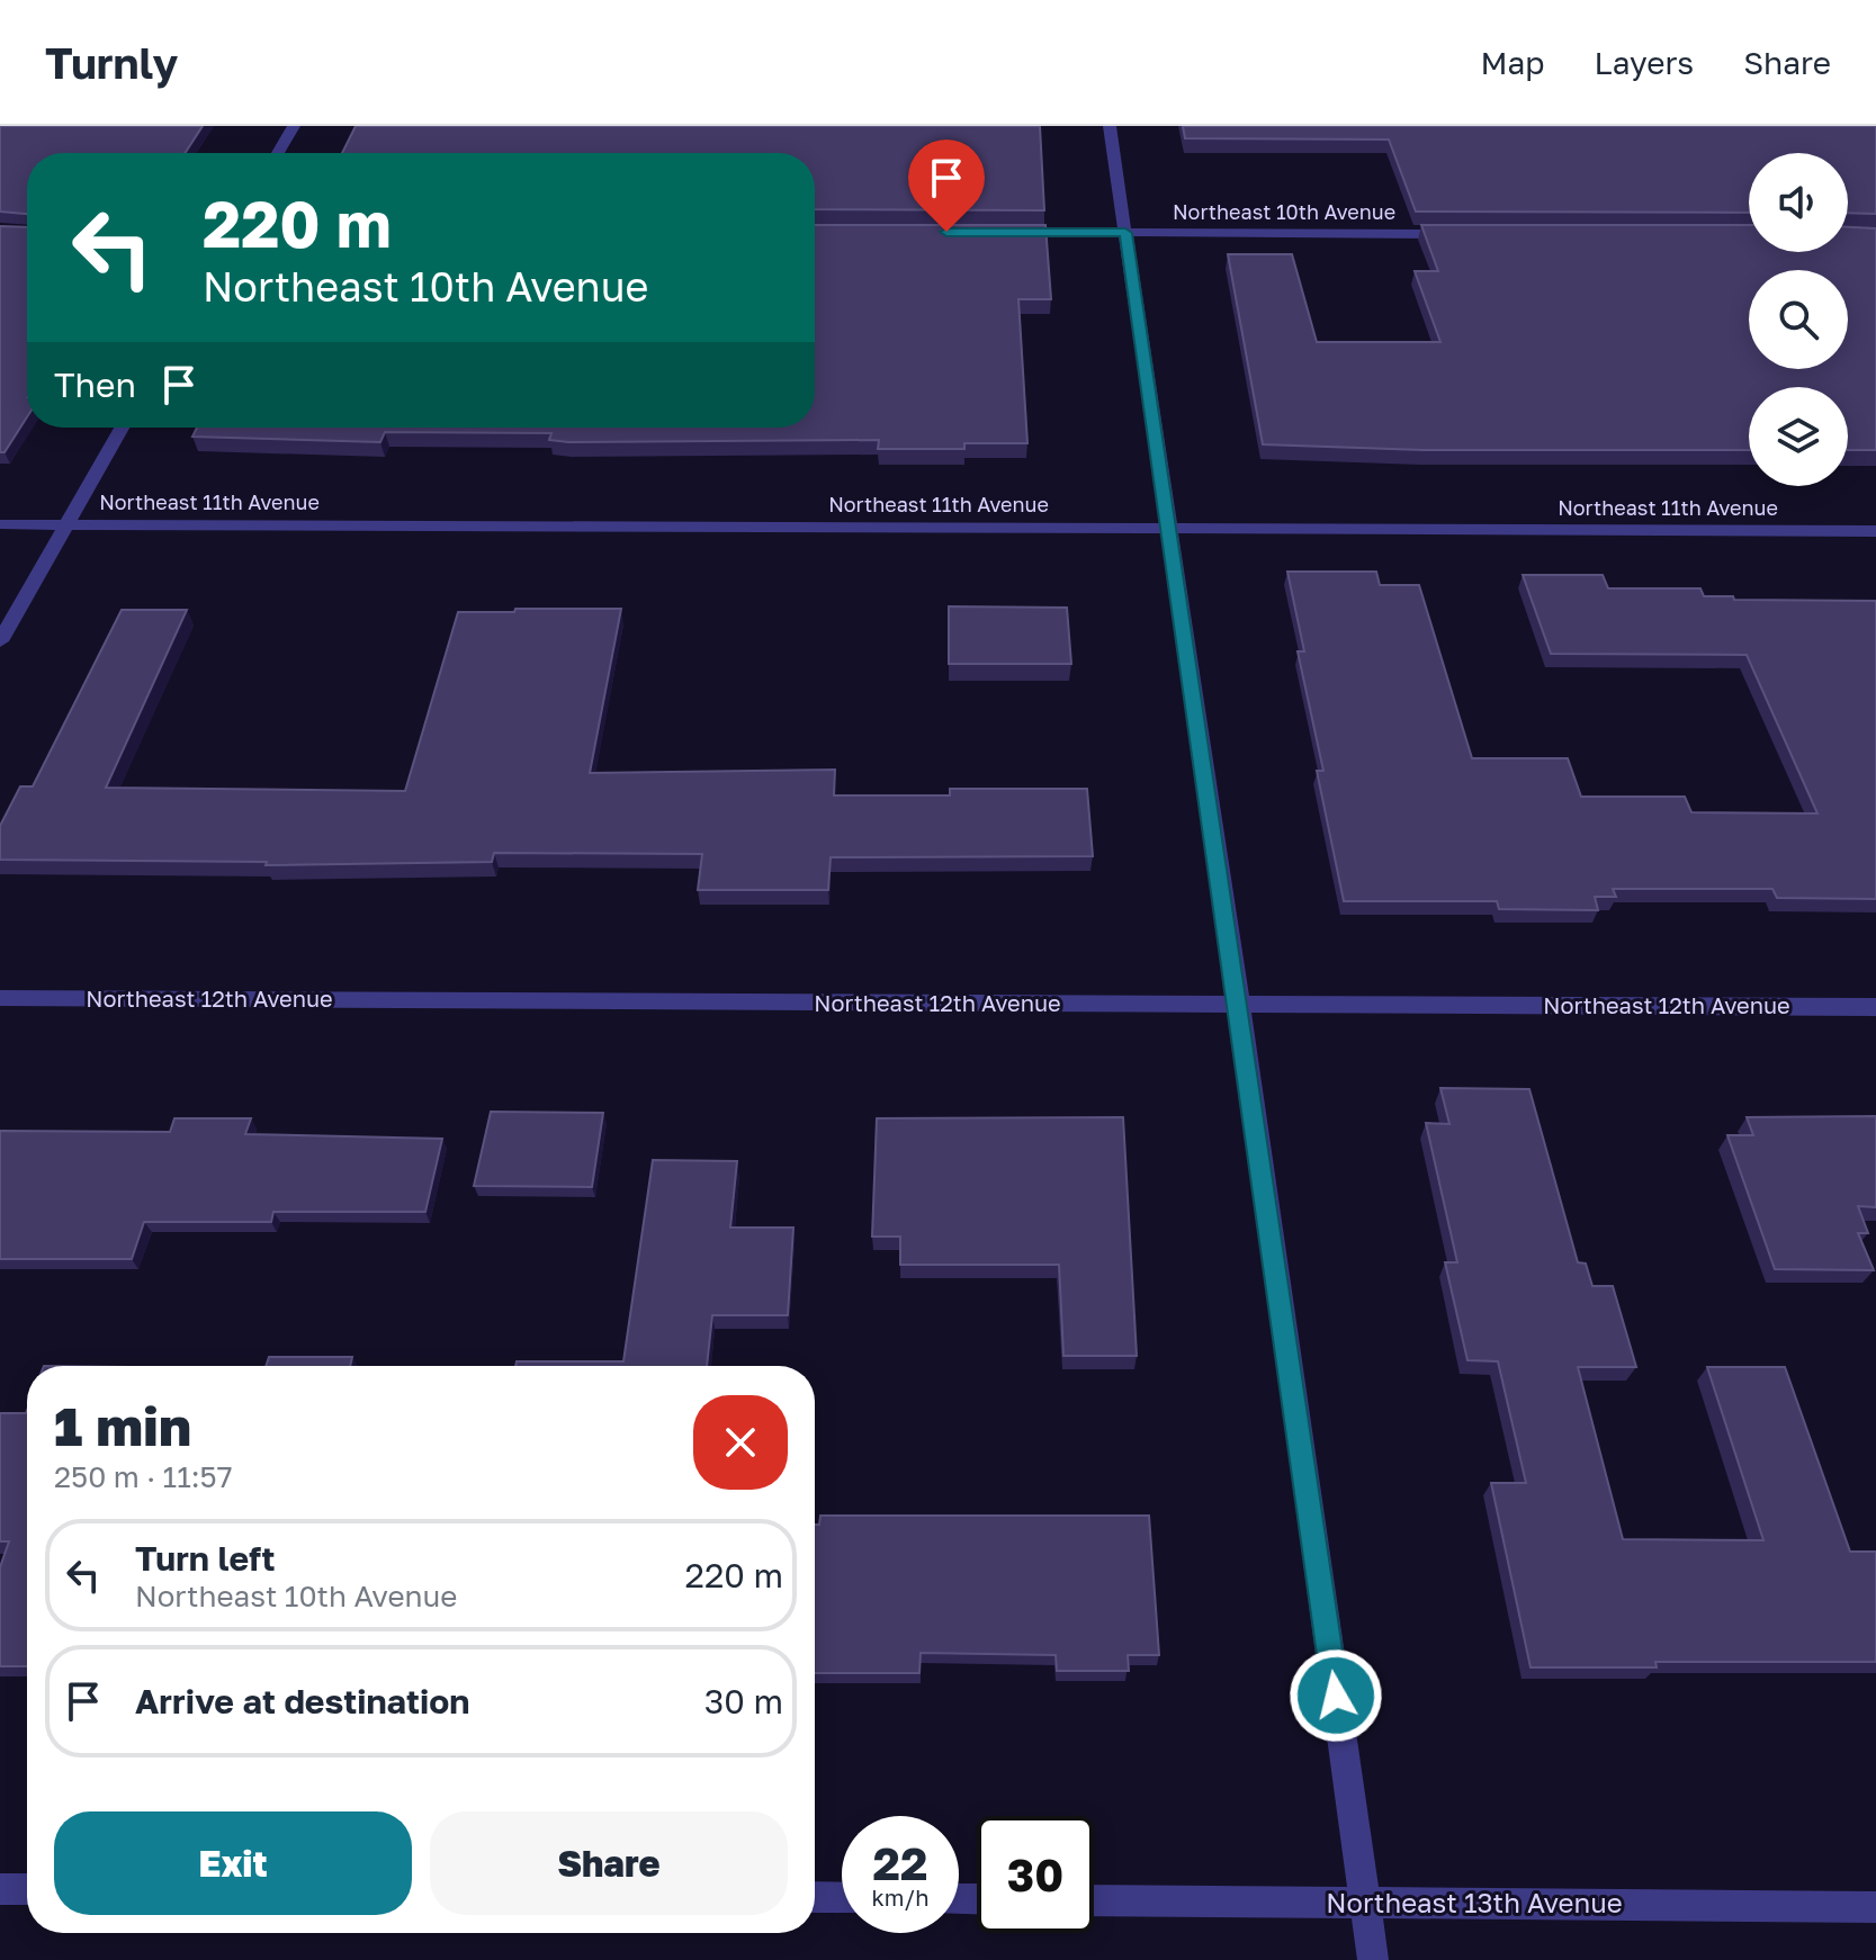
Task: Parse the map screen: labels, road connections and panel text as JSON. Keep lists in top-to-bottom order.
{
  "streets": {
    "street": [
      "Northeast 10th Avenue",
      "Northeast 11th Avenue",
      "Northeast 12th Avenue",
      "Northeast 13th Avenue"
    ]
  },
  "page": {
    "header": "Turnly",
    "nav": ["Map", "Layers", "Share"],
    "turn": ["220 m", "Northeast 10th Avenue"],
    "then": "Then",
    "heading": ["1 min", "250 m · 11:57"],
    "list": [
      {
        "name": "Turn left",
        "note": "Northeast 10th Avenue",
        "value": "220 m"
      },
      {
        "name": "Arrive at destination",
        "value": "30 m"
      }
    ],
    "buttons": ["Exit", "Share"],
    "speed": "22 km/h",
    "limit": "30"
  }
}
